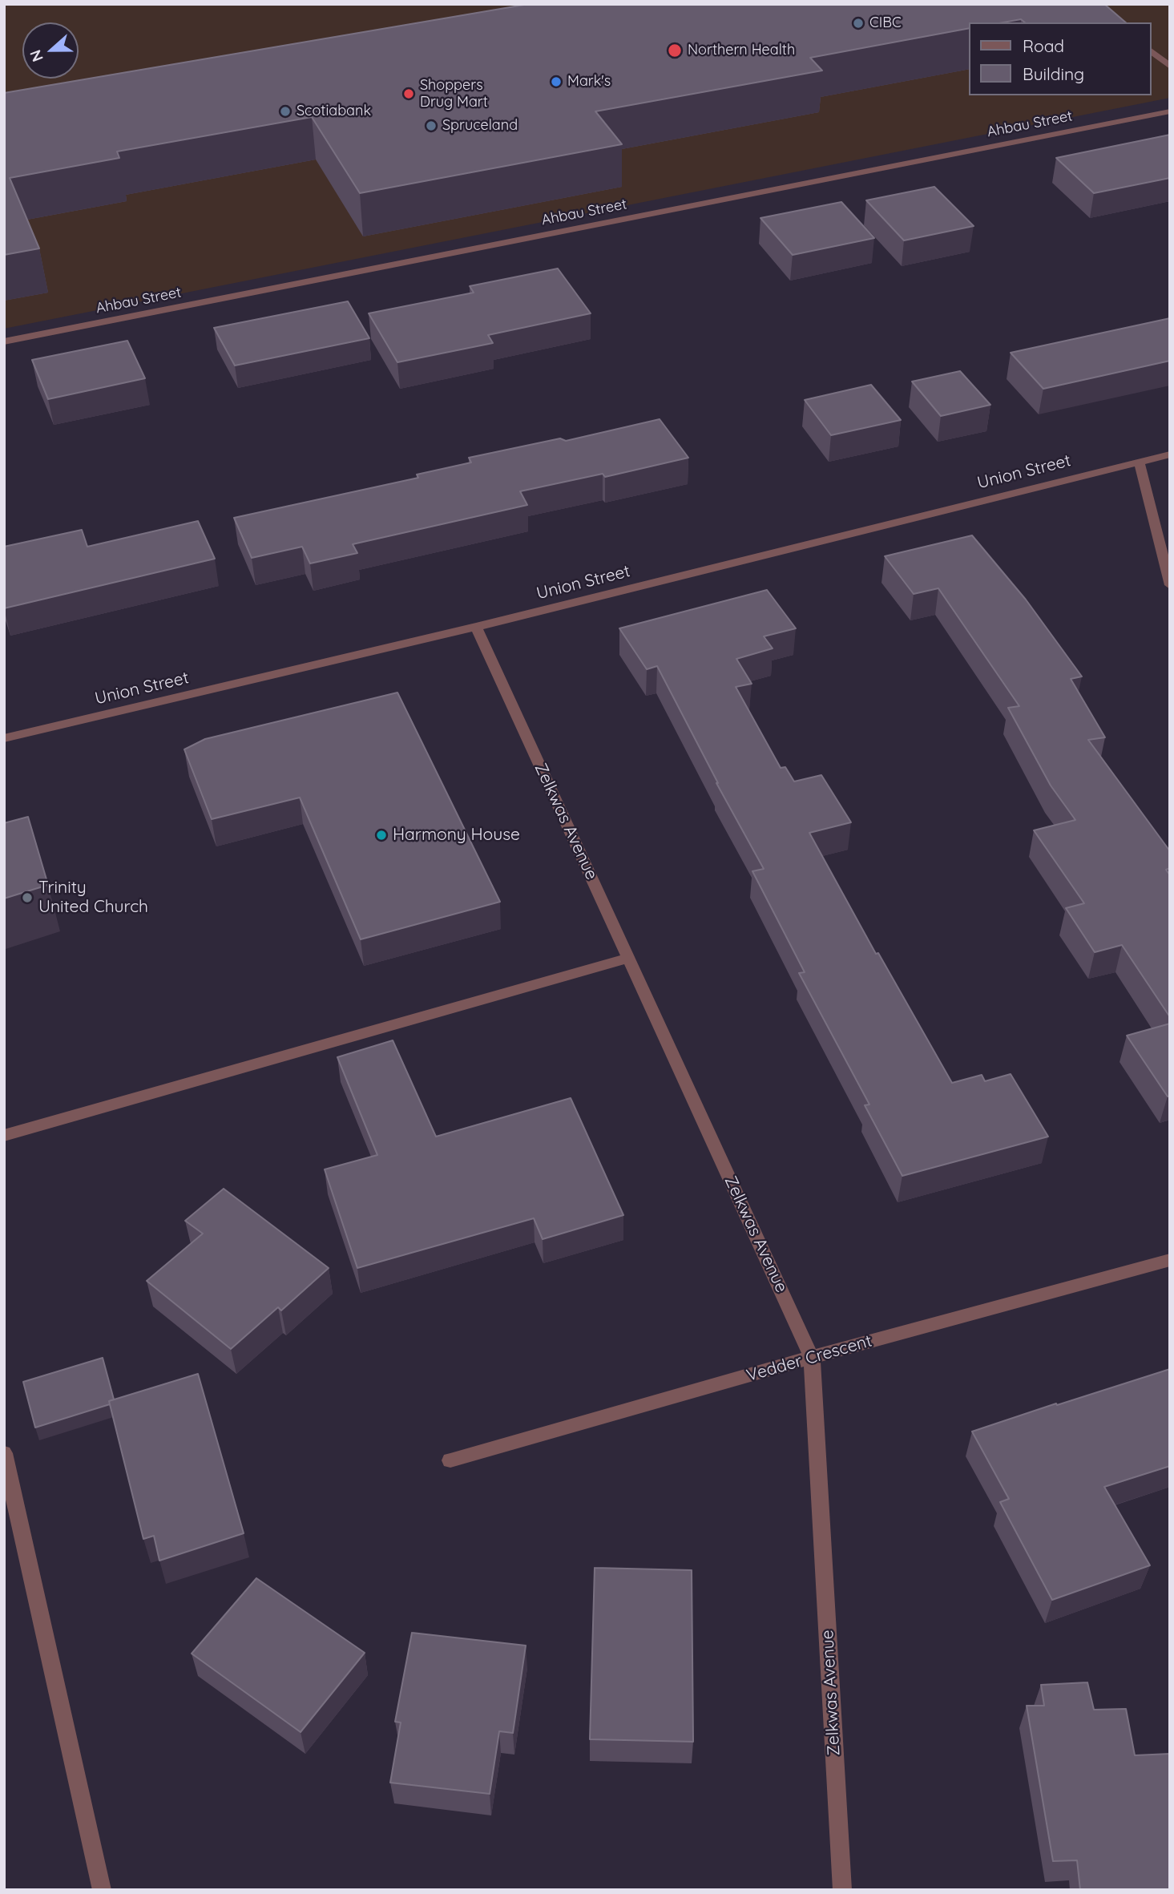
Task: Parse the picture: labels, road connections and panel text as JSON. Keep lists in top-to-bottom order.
{
  "streets": {
    "street": [
      "Ahbau Street",
      "Union Street",
      "Zelkwas Avenue",
      "Vedder Crescent"
    ]
  },
  "crossings": [
    ["Union Street", "Zelkwas Avenue"],
    ["Zelkwas Avenue", "Vedder Crescent"]
  ],
  "places": [
    "CIBC",
    "Northern Health",
    "Mark's",
    "Shoppers Drug Mart",
    "Scotiabank",
    "Spruceland",
    "Harmony House",
    "Trinity United Church"
  ],
  "legend": ["Road", "Building"],
  "north": "left"
}
